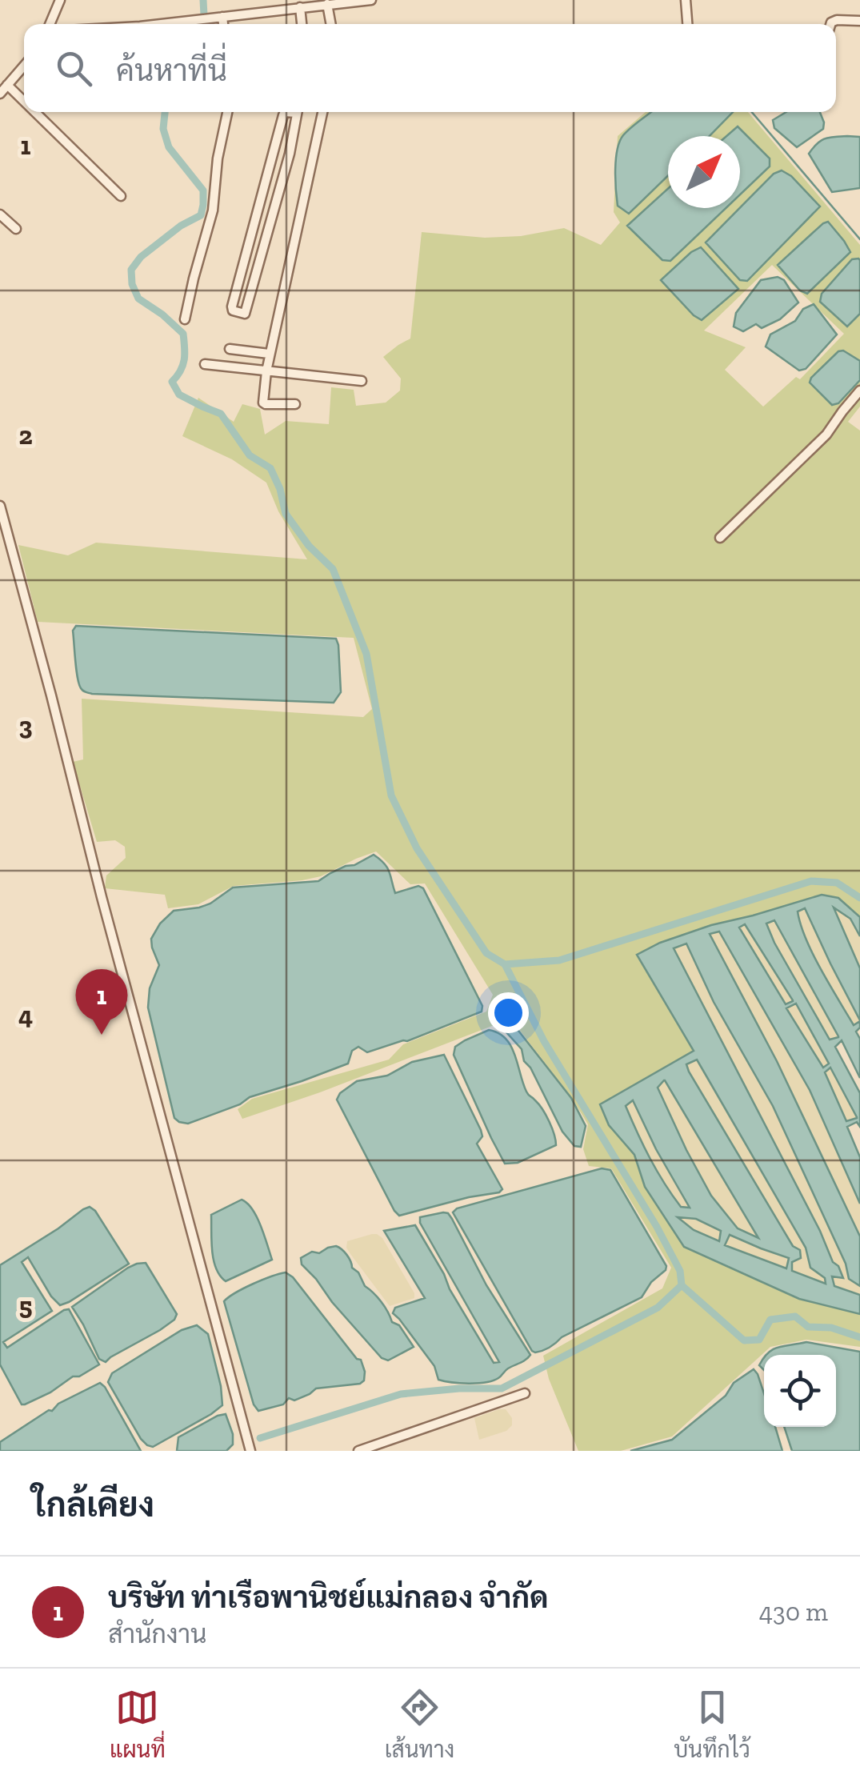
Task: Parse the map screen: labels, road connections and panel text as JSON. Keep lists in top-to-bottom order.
{
  "north": "top right",
  "page": {
    "search": "ค้นหาที่นี่",
    "pins": "1",
    "heading": "ใกล้เคียง",
    "list": [
      {
        "mark": "1",
        "name": "บริษัท ท่าเรือพานิชย์แม่กลอง จำกัด",
        "note": "สำนักงาน",
        "value": "430 m"
      }
    ],
    "nav": ["แผนที่", "เส้นทาง", "บันทึกไว้"]
  },
  "grid": {
    "rows": [
      "1",
      "2",
      "3",
      "4",
      "5"
    ]
  }
}
